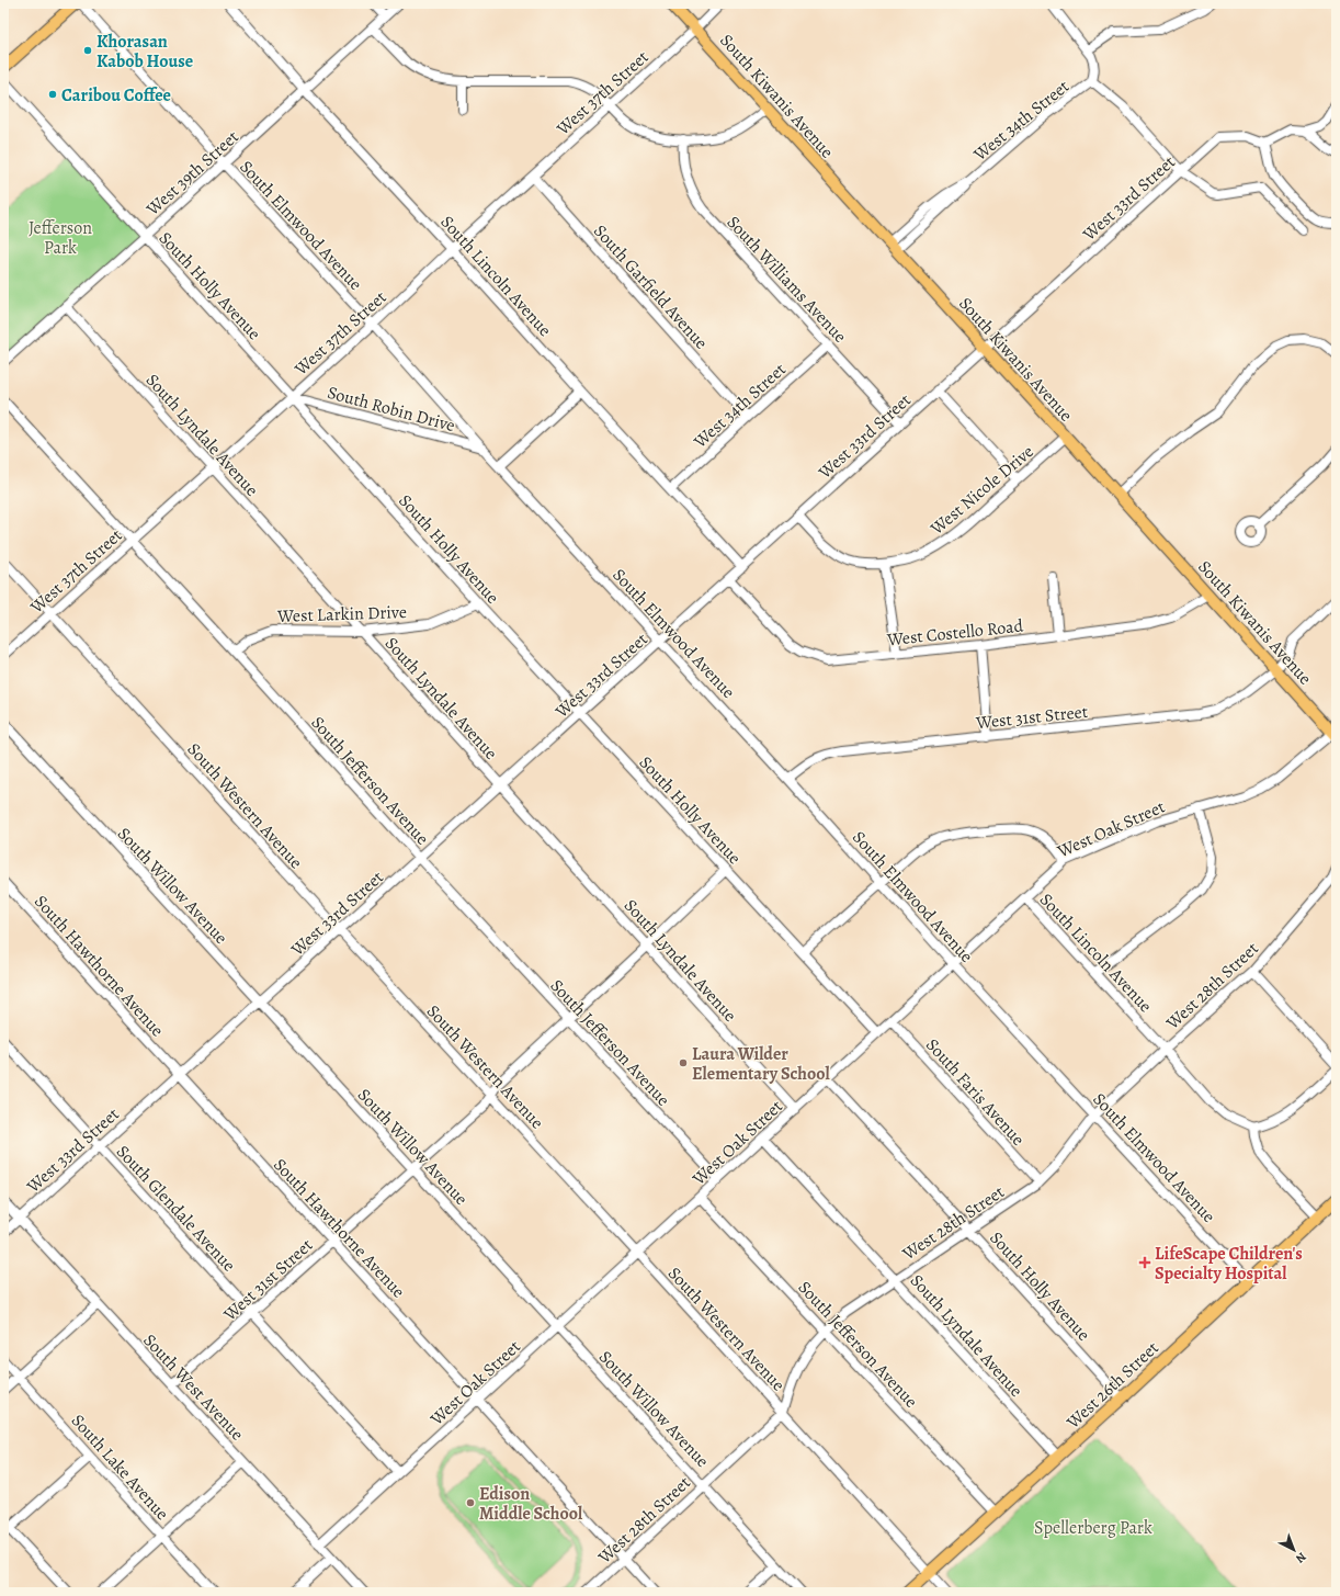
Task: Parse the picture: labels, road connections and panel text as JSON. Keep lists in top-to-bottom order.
{
  "streets": {
    "main road": ["South Kiwanis Avenue", "West 26th Street"],
    "street": [
      "West 37th Street",
      "West 34th Street",
      "West 39th Street",
      "West 33rd Street",
      "South Elmwood Avenue",
      "South Lincoln Avenue",
      "South Williams Avenue",
      "South Holly Avenue",
      "South Garfield Avenue",
      "South Robin Drive",
      "South Lyndale Avenue",
      "West Nicole Drive",
      "West Larkin Drive",
      "West Costello Road",
      "West 31st Street",
      "South Jefferson Avenue",
      "South Western Avenue",
      "West Oak Street",
      "South Willow Avenue",
      "South Hawthorne Avenue",
      "West 28th Street",
      "South Faris Avenue",
      "South Glendale Avenue",
      "South West Avenue",
      "South Lake Avenue"
    ]
  },
  "crossings": [
    ["West 37th Street", "South Kiwanis Avenue"],
    ["West 37th Street", "South Elmwood Avenue"],
    ["West 37th Street", "South Lincoln Avenue"],
    ["West 37th Street", "South Holly Avenue"],
    ["West 37th Street", "South Garfield Avenue"],
    ["West 37th Street", "South Robin Drive"],
    ["West 37th Street", "South Lyndale Avenue"],
    ["West 37th Street", "South Jefferson Avenue"],
    ["West 37th Street", "South Western Avenue"],
    ["South Kiwanis Avenue", "West 34th Street"],
    ["South Kiwanis Avenue", "West 33rd Street"],
    ["South Kiwanis Avenue", "West Nicole Drive"],
    ["South Kiwanis Avenue", "West Costello Road"],
    ["South Kiwanis Avenue", "West 31st Street"],
    ["South Kiwanis Avenue", "West Oak Street"],
    ["West 34th Street", "South Lincoln Avenue"],
    ["West 34th Street", "South Williams Avenue"],
    ["West 34th Street", "South Garfield Avenue"],
    ["West 39th Street", "South Elmwood Avenue"],
    ["West 39th Street", "South Lincoln Avenue"],
    ["West 39th Street", "South Holly Avenue"],
    ["West 39th Street", "South Lyndale Avenue"],
    ["West 33rd Street", "South Elmwood Avenue"],
    ["West 33rd Street", "South Lincoln Avenue"],
    ["West 33rd Street", "South Williams Avenue"],
    ["West 33rd Street", "South Holly Avenue"],
    ["West 33rd Street", "South Lyndale Avenue"],
    ["West 33rd Street", "West Nicole Drive"],
    ["West 33rd Street", "West Costello Road"],
    ["West 33rd Street", "South Jefferson Avenue"],
    ["West 33rd Street", "South Western Avenue"],
    ["West 33rd Street", "South Willow Avenue"],
    ["West 33rd Street", "South Hawthorne Avenue"],
    ["West 33rd Street", "South Glendale Avenue"],
    ["West 33rd Street", "South West Avenue"],
    ["South Elmwood Avenue", "South Robin Drive"],
    ["South Elmwood Avenue", "West 31st Street"],
    ["South Elmwood Avenue", "West Oak Street"],
    ["South Elmwood Avenue", "West 28th Street"],
    ["South Elmwood Avenue", "West 26th Street"],
    ["South Lincoln Avenue", "West Oak Street"],
    ["South Lincoln Avenue", "West 28th Street"],
    ["South Holly Avenue", "South Robin Drive"],
    ["South Holly Avenue", "West Larkin Drive"],
    ["South Holly Avenue", "West 31st Street"],
    ["South Holly Avenue", "West Oak Street"],
    ["South Holly Avenue", "West 28th Street"],
    ["South Holly Avenue", "West 26th Street"],
    ["South Lyndale Avenue", "West Larkin Drive"],
    ["South Lyndale Avenue", "West 31st Street"],
    ["South Lyndale Avenue", "West Oak Street"],
    ["South Lyndale Avenue", "West 28th Street"],
    ["South Lyndale Avenue", "West 26th Street"],
    ["West Larkin Drive", "South Jefferson Avenue"],
    ["West 31st Street", "South Jefferson Avenue"],
    ["West 31st Street", "South Western Avenue"],
    ["West 31st Street", "South Willow Avenue"],
    ["West 31st Street", "South Hawthorne Avenue"],
    ["West 31st Street", "South Glendale Avenue"],
    ["West 31st Street", "South West Avenue"],
    ["South Jefferson Avenue", "West Oak Street"],
    ["South Jefferson Avenue", "West 28th Street"],
    ["South Jefferson Avenue", "West 26th Street"],
    ["South Western Avenue", "West Oak Street"],
    ["South Western Avenue", "West 28th Street"],
    ["South Western Avenue", "West 26th Street"],
    ["West Oak Street", "South Willow Avenue"],
    ["West Oak Street", "South Hawthorne Avenue"],
    ["West Oak Street", "South Faris Avenue"],
    ["West Oak Street", "South Glendale Avenue"],
    ["West Oak Street", "South West Avenue"],
    ["South Willow Avenue", "West 28th Street"],
    ["South Hawthorne Avenue", "West 28th Street"],
    ["West 28th Street", "South Faris Avenue"]
  ],
  "parks": ["Jefferson Park", "Spellerberg Park"],
  "places": {
    "other": [
      "Khorasan Kabob House",
      "Caribou Coffee",
      "Laura Wilder Elementary School",
      "Edison Middle School"
    ],
    "health": ["LifeScape Children's Specialty Hospital"]
  },
  "north": "bottom right"
}
